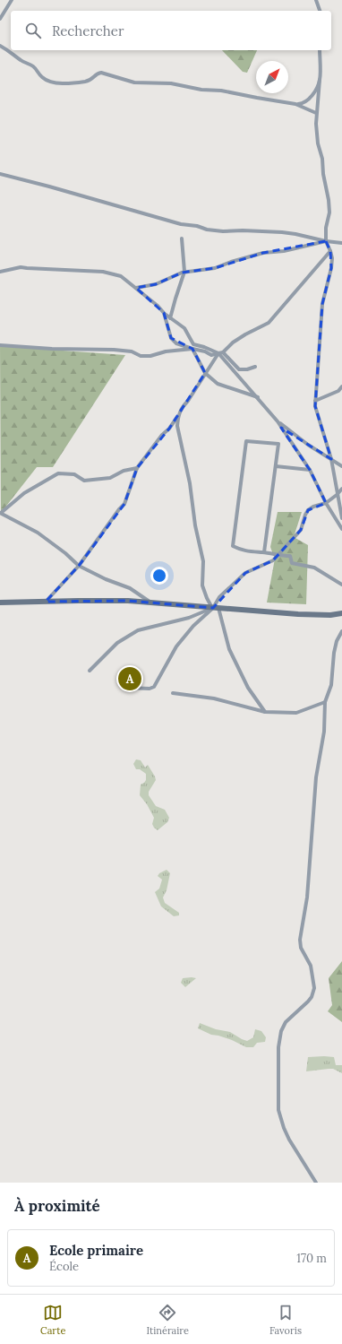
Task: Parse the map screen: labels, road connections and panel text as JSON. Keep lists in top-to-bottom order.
{
  "north": "top right",
  "page": {
    "search": "Rechercher",
    "pins": "A",
    "heading": "À proximité",
    "list": [
      {
        "mark": "A",
        "name": "Ecole primaire",
        "note": "École",
        "value": "170 m"
      }
    ],
    "nav": ["Carte", "Itinéraire", "Favoris"]
  }
}
